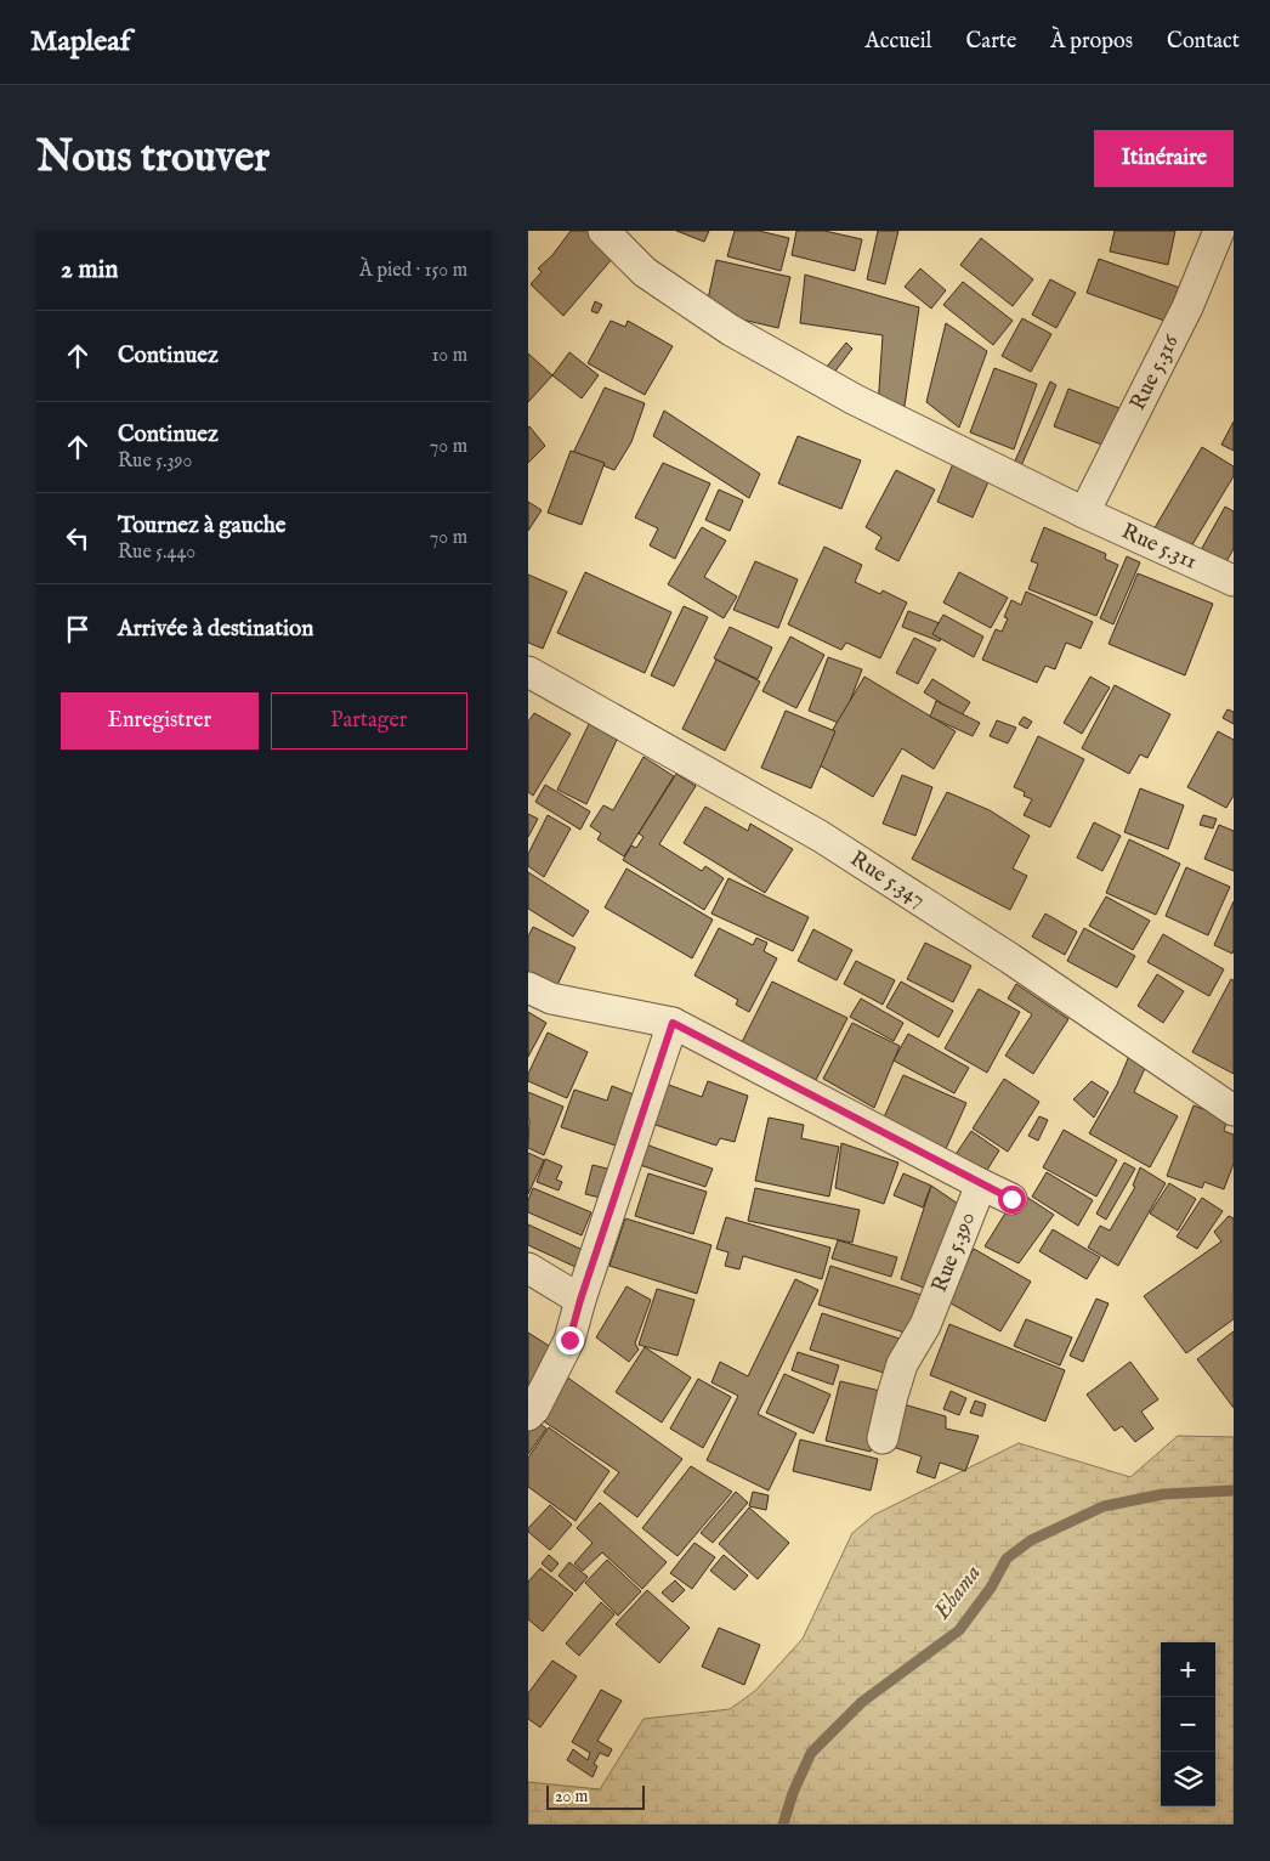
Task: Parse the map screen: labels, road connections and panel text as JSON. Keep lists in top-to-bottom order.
{
  "streets": {
    "street": [
      "Rue 5.316",
      "Rue 5.311",
      "Rue 5.347",
      "Rue 5.390"
    ]
  },
  "crossings": [
    ["Rue 5.316", "Rue 5.311"]
  ],
  "water": ["Ebama"],
  "scale_bar": "20 m",
  "page": {
    "header": "Mapleaf",
    "nav": [
      "Accueil",
      "Carte",
      "À propos",
      "Contact"
    ],
    "buttons": [
      "Itinéraire",
      ["Enregistrer", "Partager"]
    ],
    "title": "Nous trouver",
    "heading": ["2 min", "À pied · 150 m"],
    "list": [
      ["Continuez", "10 m"],
      ["Continuez", "Rue 5.390", "70 m"],
      ["Tournez à gauche", "Rue 5.440", "70 m"],
      "Arrivée à destination"
    ],
    "map_buttons": ["+", "−"],
    "scale": "20 m"
  }
}
